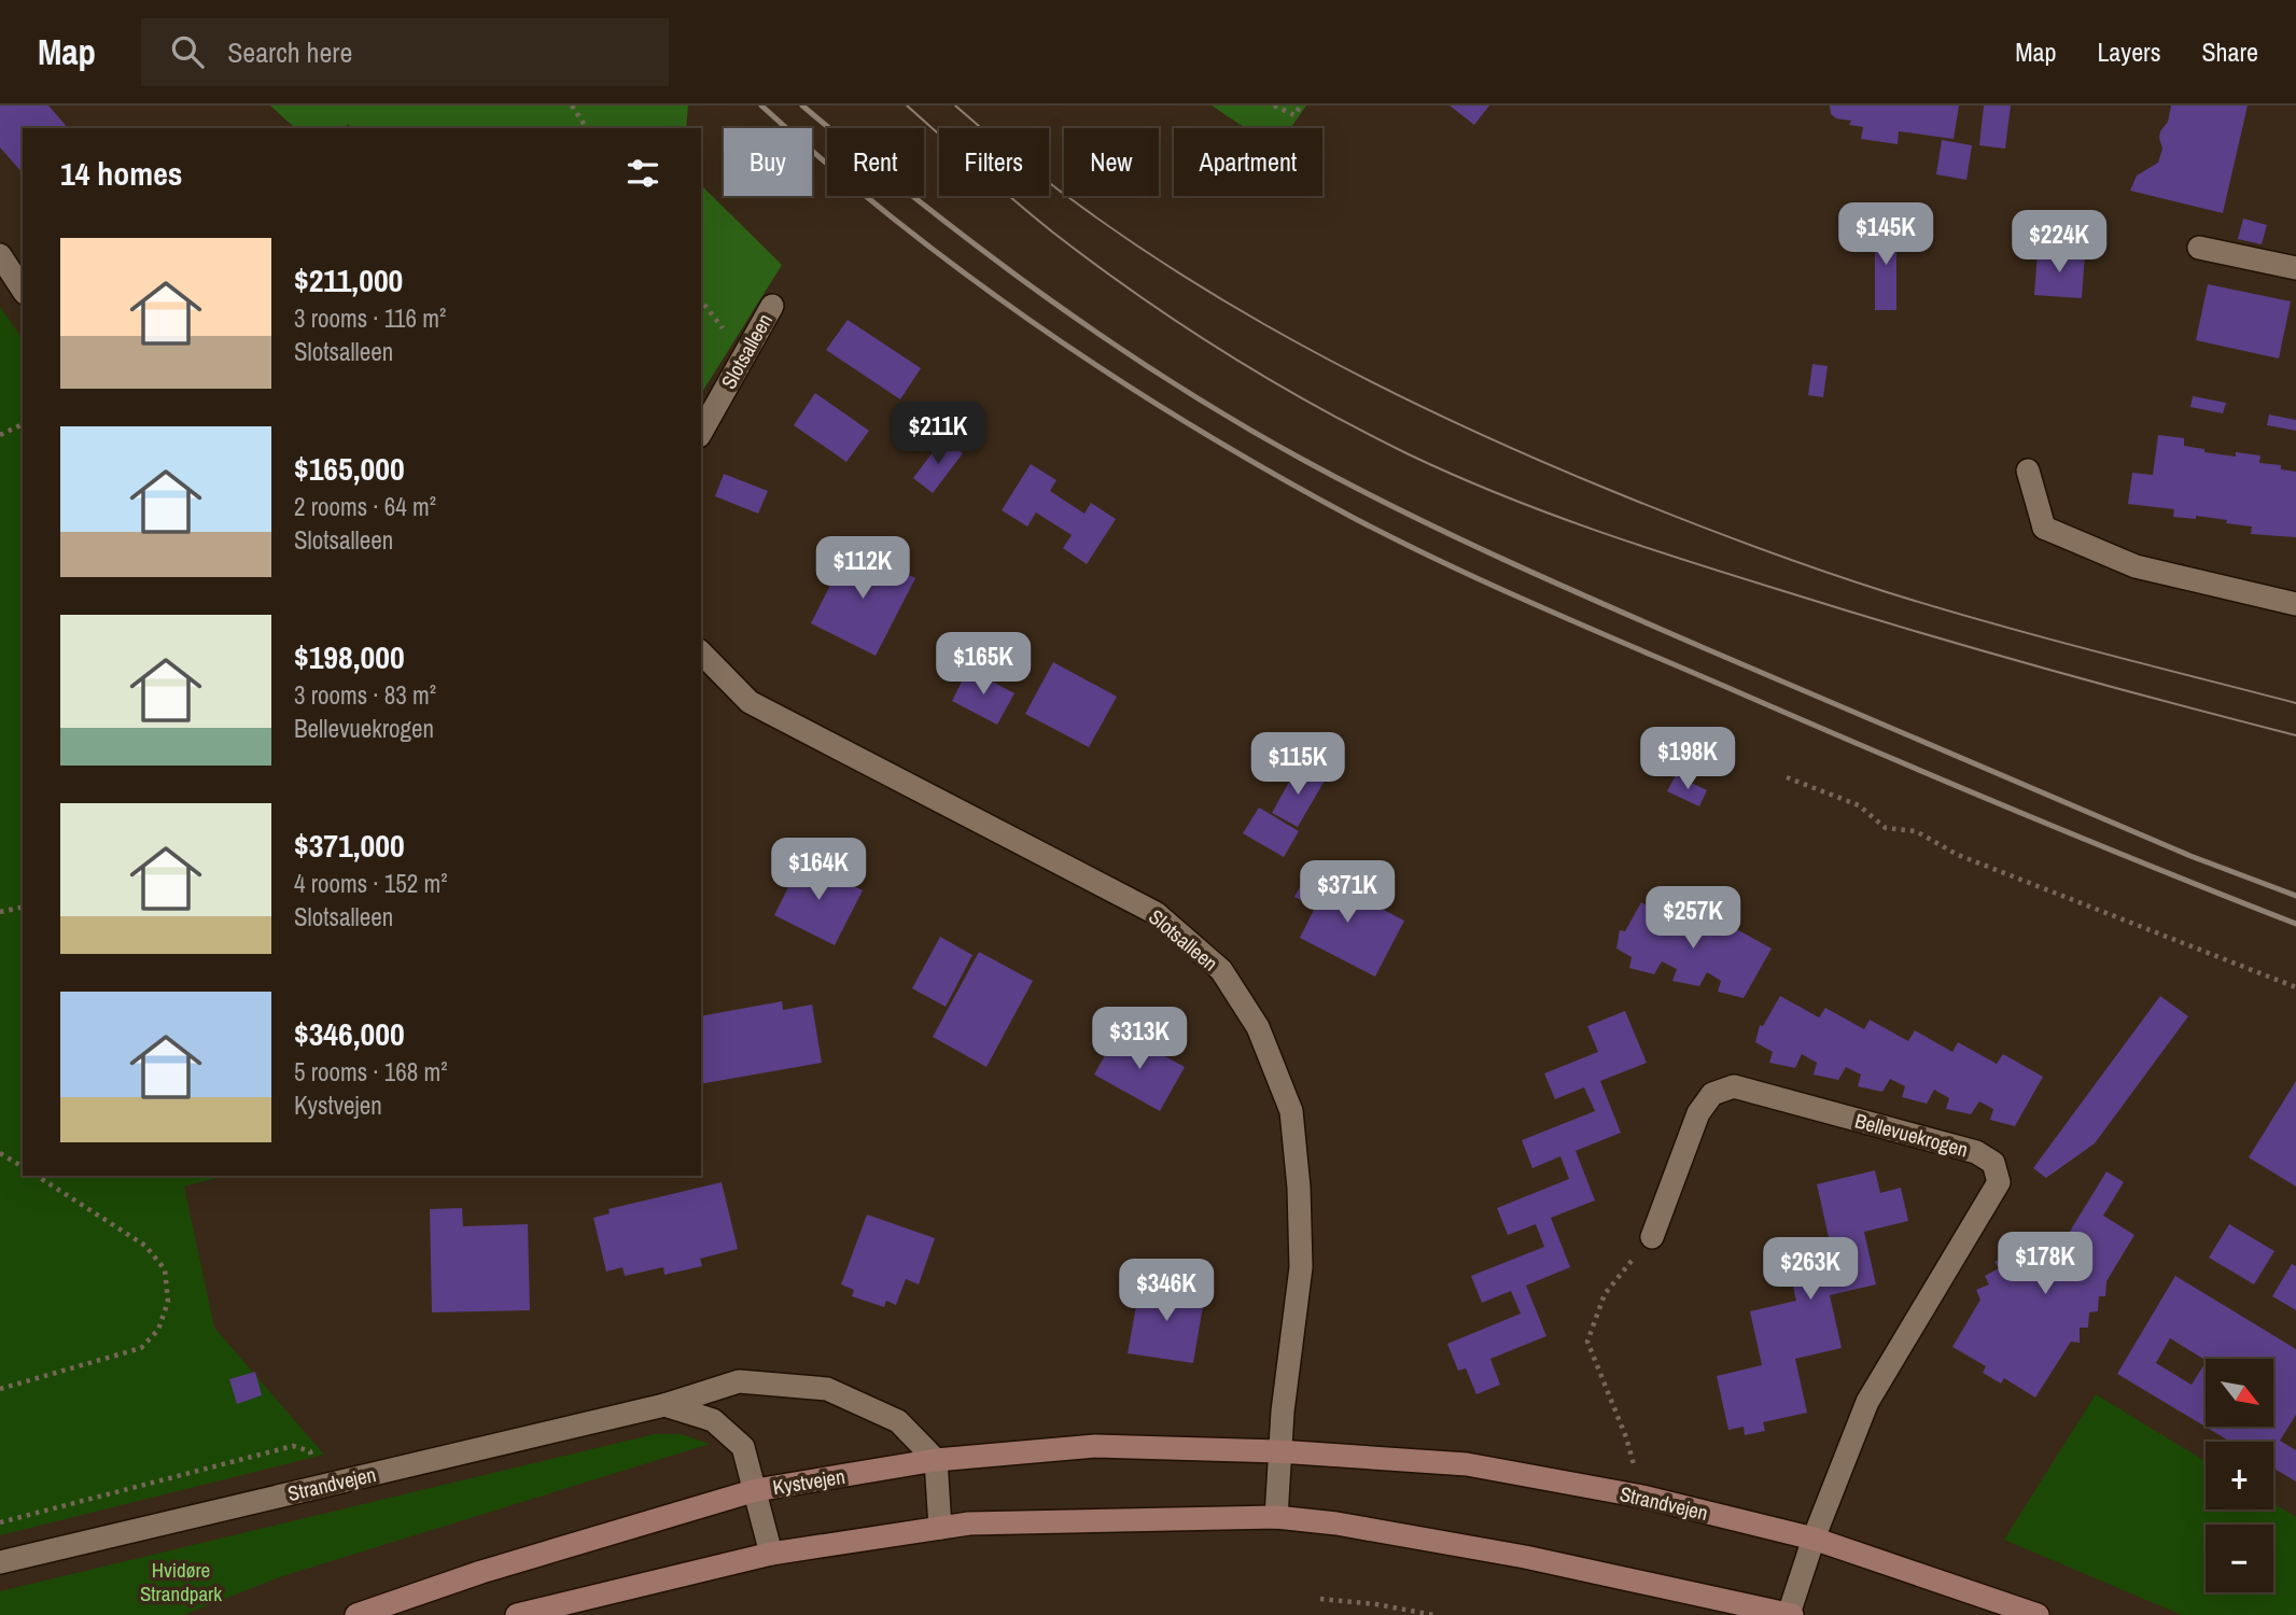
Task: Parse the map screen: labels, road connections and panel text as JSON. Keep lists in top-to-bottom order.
{
  "streets": {
    "main road": ["Kystvejen", "Strandvejen"],
    "street": ["Slotsalleen", "Bellevuekrogen"]
  },
  "crossings": [
    ["Slotsalleen", "Kystvejen"],
    ["Slotsalleen", "Strandvejen"],
    ["Bellevuekrogen", "Strandvejen"],
    ["Kystvejen", "Strandvejen"]
  ],
  "parks": ["Hvidøre Strandpark"],
  "north": "bottom right",
  "page": {
    "header": "Map",
    "search": "Search here",
    "nav": ["Map", "Layers", "Share"],
    "chip": [
      "Buy",
      "Rent",
      "Filters",
      "New",
      "Apartment"
    ],
    "heading": "14 homes",
    "price": [
      "$145K",
      "$224K",
      "$211K",
      "$112K",
      "$165K",
      "$198K",
      "$115K",
      "$164K",
      "$371K",
      "$257K",
      "$313K",
      "$178K",
      "$263K",
      "$346K"
    ],
    "list": [
      {
        "name": "$211,000",
        "note": "3 rooms · 116 m² · Slotsalleen"
      },
      {
        "name": "$165,000",
        "note": "2 rooms · 64 m² · Slotsalleen"
      },
      {
        "name": "$198,000",
        "note": "3 rooms · 83 m² · Bellevuekrogen"
      },
      {
        "name": "$371,000",
        "note": "4 rooms · 152 m² · Slotsalleen"
      },
      {
        "name": "$346,000",
        "note": "5 rooms · 168 m² · Kystvejen"
      }
    ],
    "map_buttons": ["+", "−"]
  }
}
